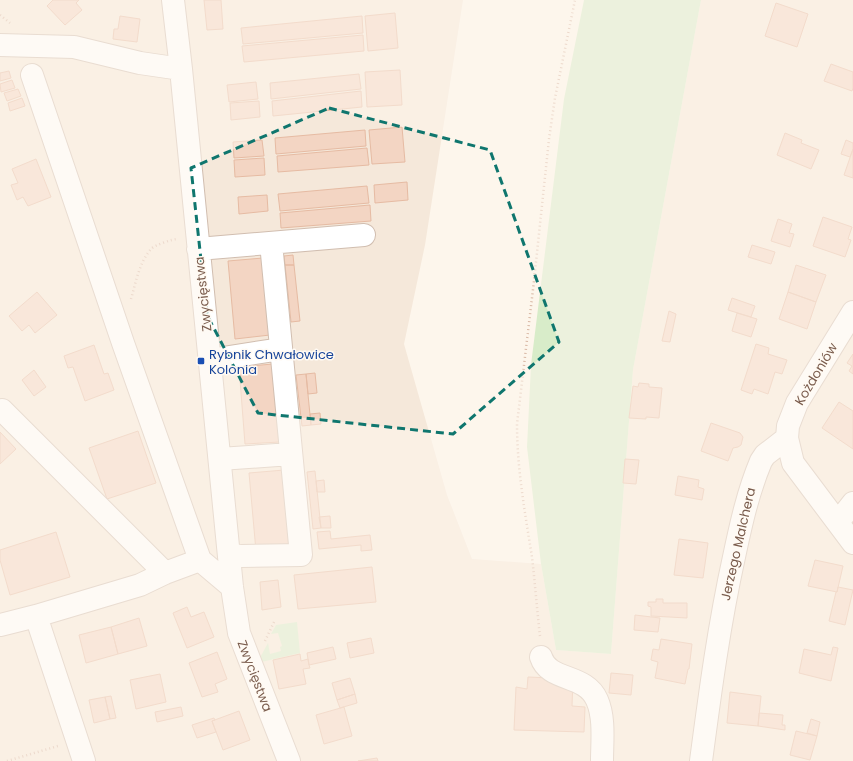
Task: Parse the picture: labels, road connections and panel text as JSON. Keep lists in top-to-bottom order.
{
  "streets": {
    "street": ["Zwycięstwa", "Kożdoniów", "Jerzego Malchera"]
  },
  "crossings": [
    ["Kożdoniów", "Jerzego Malchera"]
  ],
  "places": {
    "transit": ["Rybnik Chwałowice Kolonia"]
  }
}
